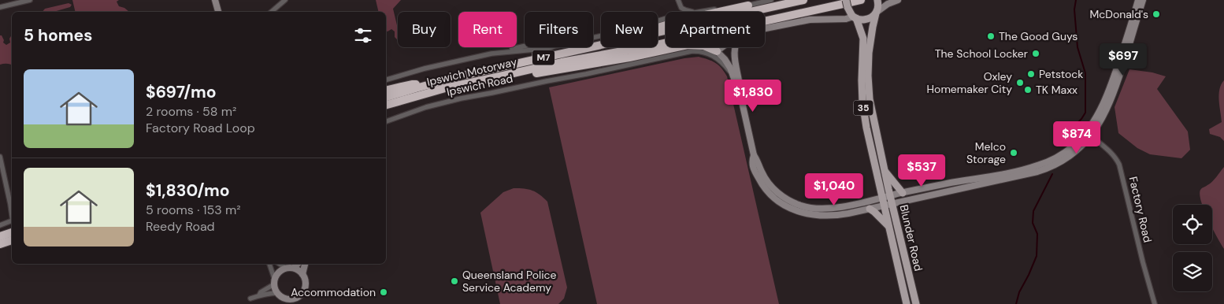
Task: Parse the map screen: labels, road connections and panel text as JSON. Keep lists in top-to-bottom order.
{
  "streets": {
    "highway": ["M7", "Ipswich Motorway"],
    "main road": ["35", "Blunder Road"],
    "street": ["Ipswich Road", "Factory Road"]
  },
  "crossings": [
    ["Ipswich Motorway", "35"],
    ["35", "Blunder Road"]
  ],
  "places": [
    "McDonald's",
    "The Good Guys",
    "The School Locker",
    "Petstock",
    "Oxley Homemaker City",
    "TK Maxx",
    "Melco Storage",
    "Queensland Police Service Academy",
    "Accommodation"
  ],
  "page": {
    "chip": [
      "Buy",
      "Rent",
      "Filters",
      "New",
      "Apartment"
    ],
    "heading": "5 homes",
    "price": [
      "$697",
      "$1,830",
      "$874",
      "$537",
      "$1,040"
    ],
    "list": [
      {
        "name": "$697/mo",
        "note": "2 rooms · 58 m² · Factory Road Loop"
      },
      {
        "name": "$1,830/mo",
        "note": "5 rooms · 153 m² · Reedy Road"
      }
    ]
  }
}
